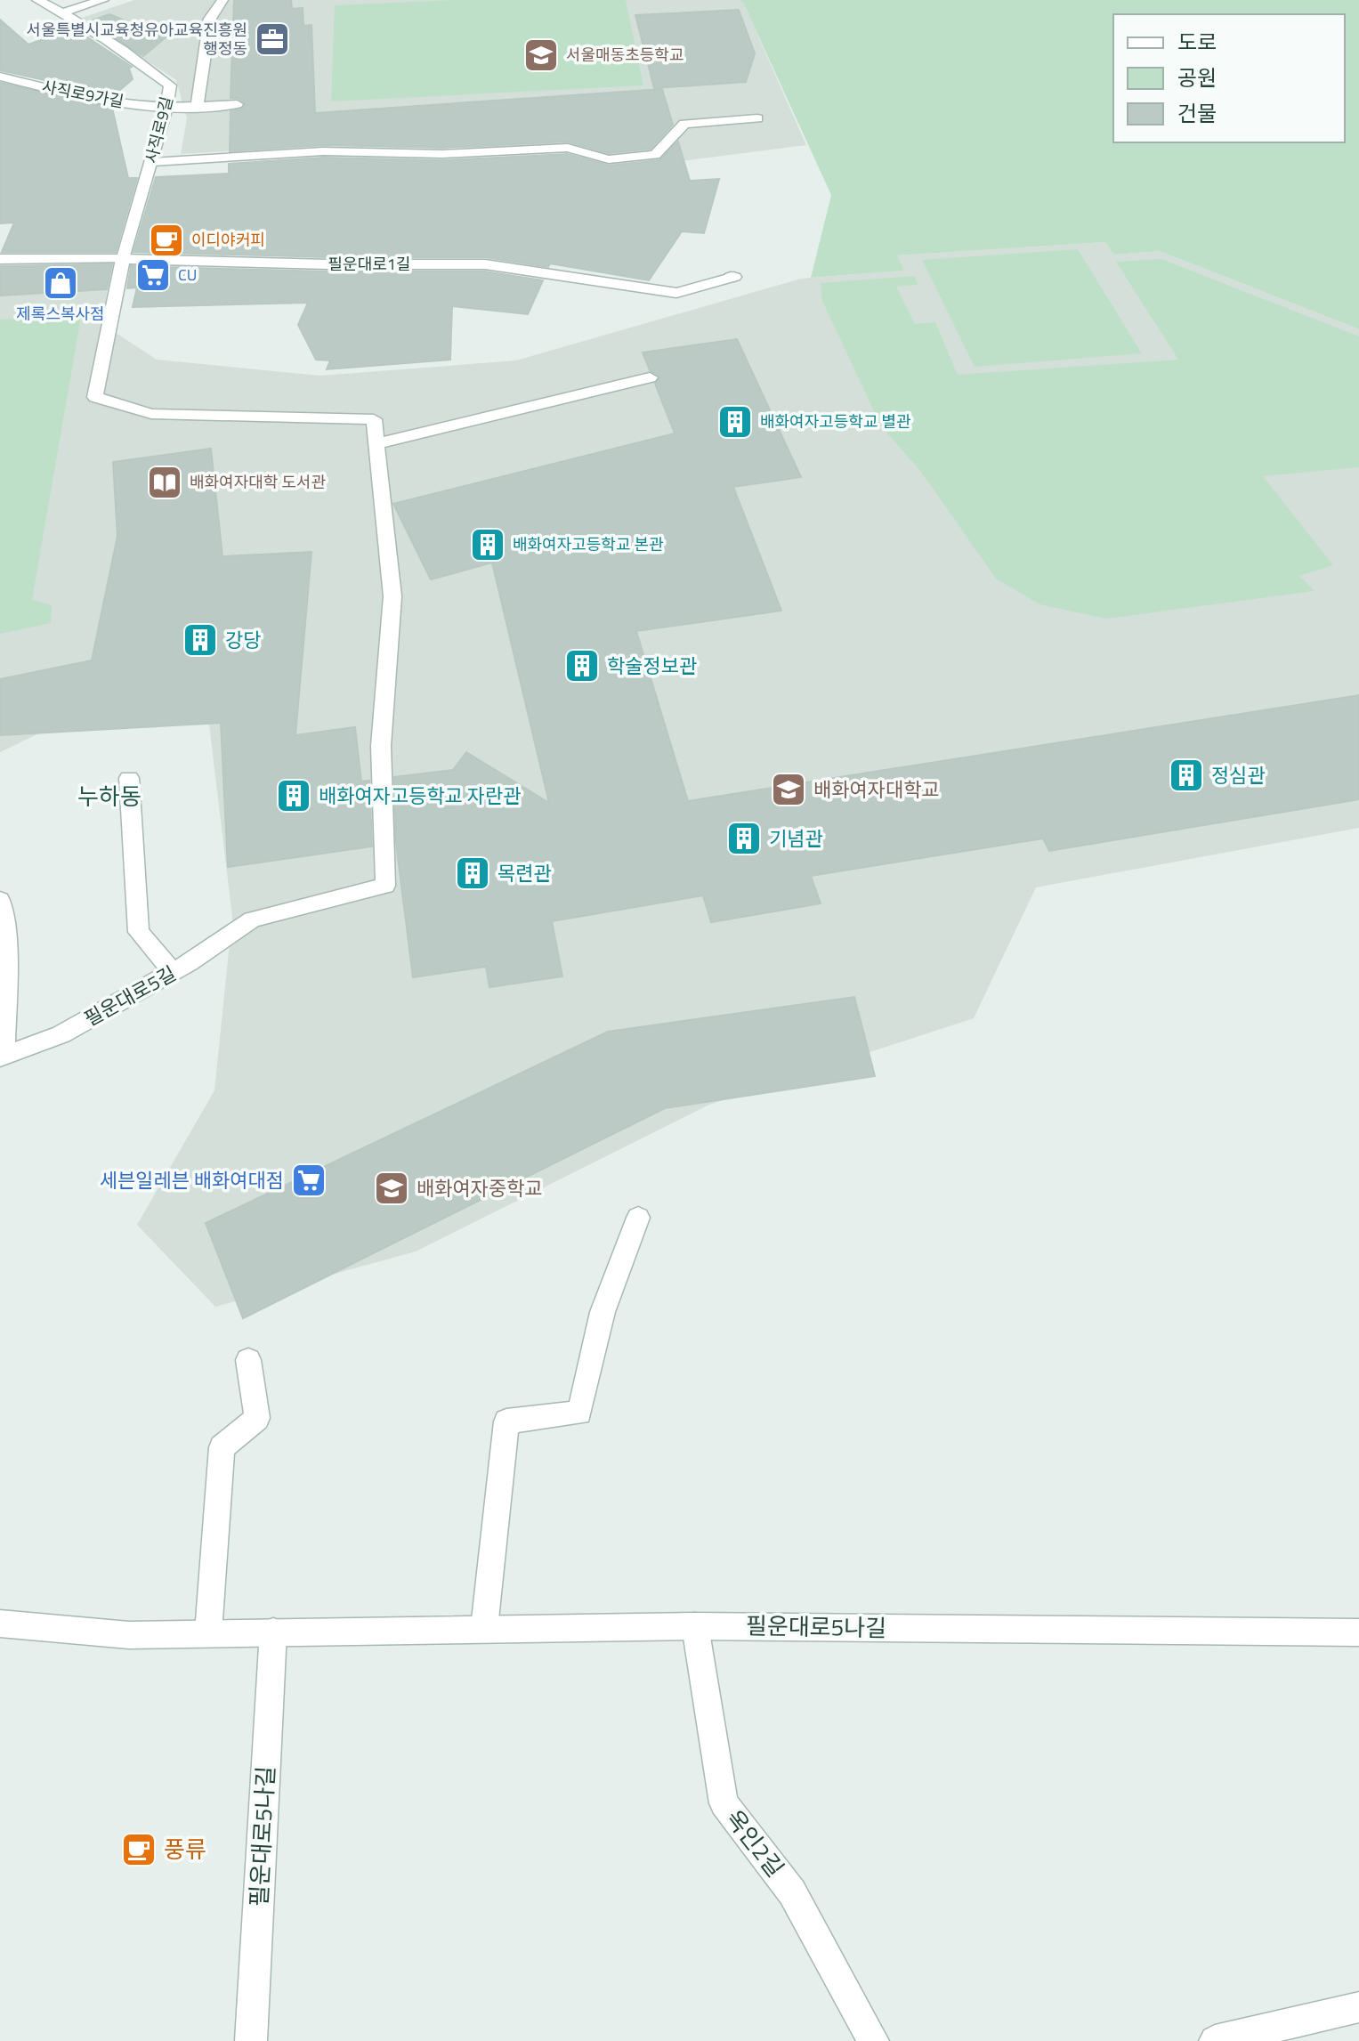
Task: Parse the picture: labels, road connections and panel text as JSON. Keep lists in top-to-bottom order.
{
  "streets": {
    "street": [
      "사직로9가길",
      "사직로9길",
      "필운대로1길",
      "필운대로5길",
      "필운대로5나길",
      "옥인2길"
    ]
  },
  "crossings": [
    ["사직로9가길", "사직로9길"],
    ["사직로9길", "필운대로1길"],
    ["사직로9길", "필운대로5길"],
    ["필운대로5나길", "옥인2길"]
  ],
  "districts": ["누하동"],
  "places": {
    "office": ["서울특별시교육청유아교육진흥원 행정동"],
    "school or university": ["서울매동초등학교", "배화여자대학교", "배화여자중학교"],
    "cafe": ["이디야커피", "풍류"],
    "supermarket": ["CU", "세븐일레븐 배화여대점"],
    "shop": ["제록스복사점"],
    "building": [
      "배화여자고등학교 별관",
      "배화여자고등학교 본관",
      "강당",
      "학술정보관",
      "정심관",
      "배화여자고등학교 자란관",
      "기념관",
      "목련관"
    ],
    "library": ["배화여자대학 도서관"]
  },
  "legend": ["도로", "공원", "건물"]
}
